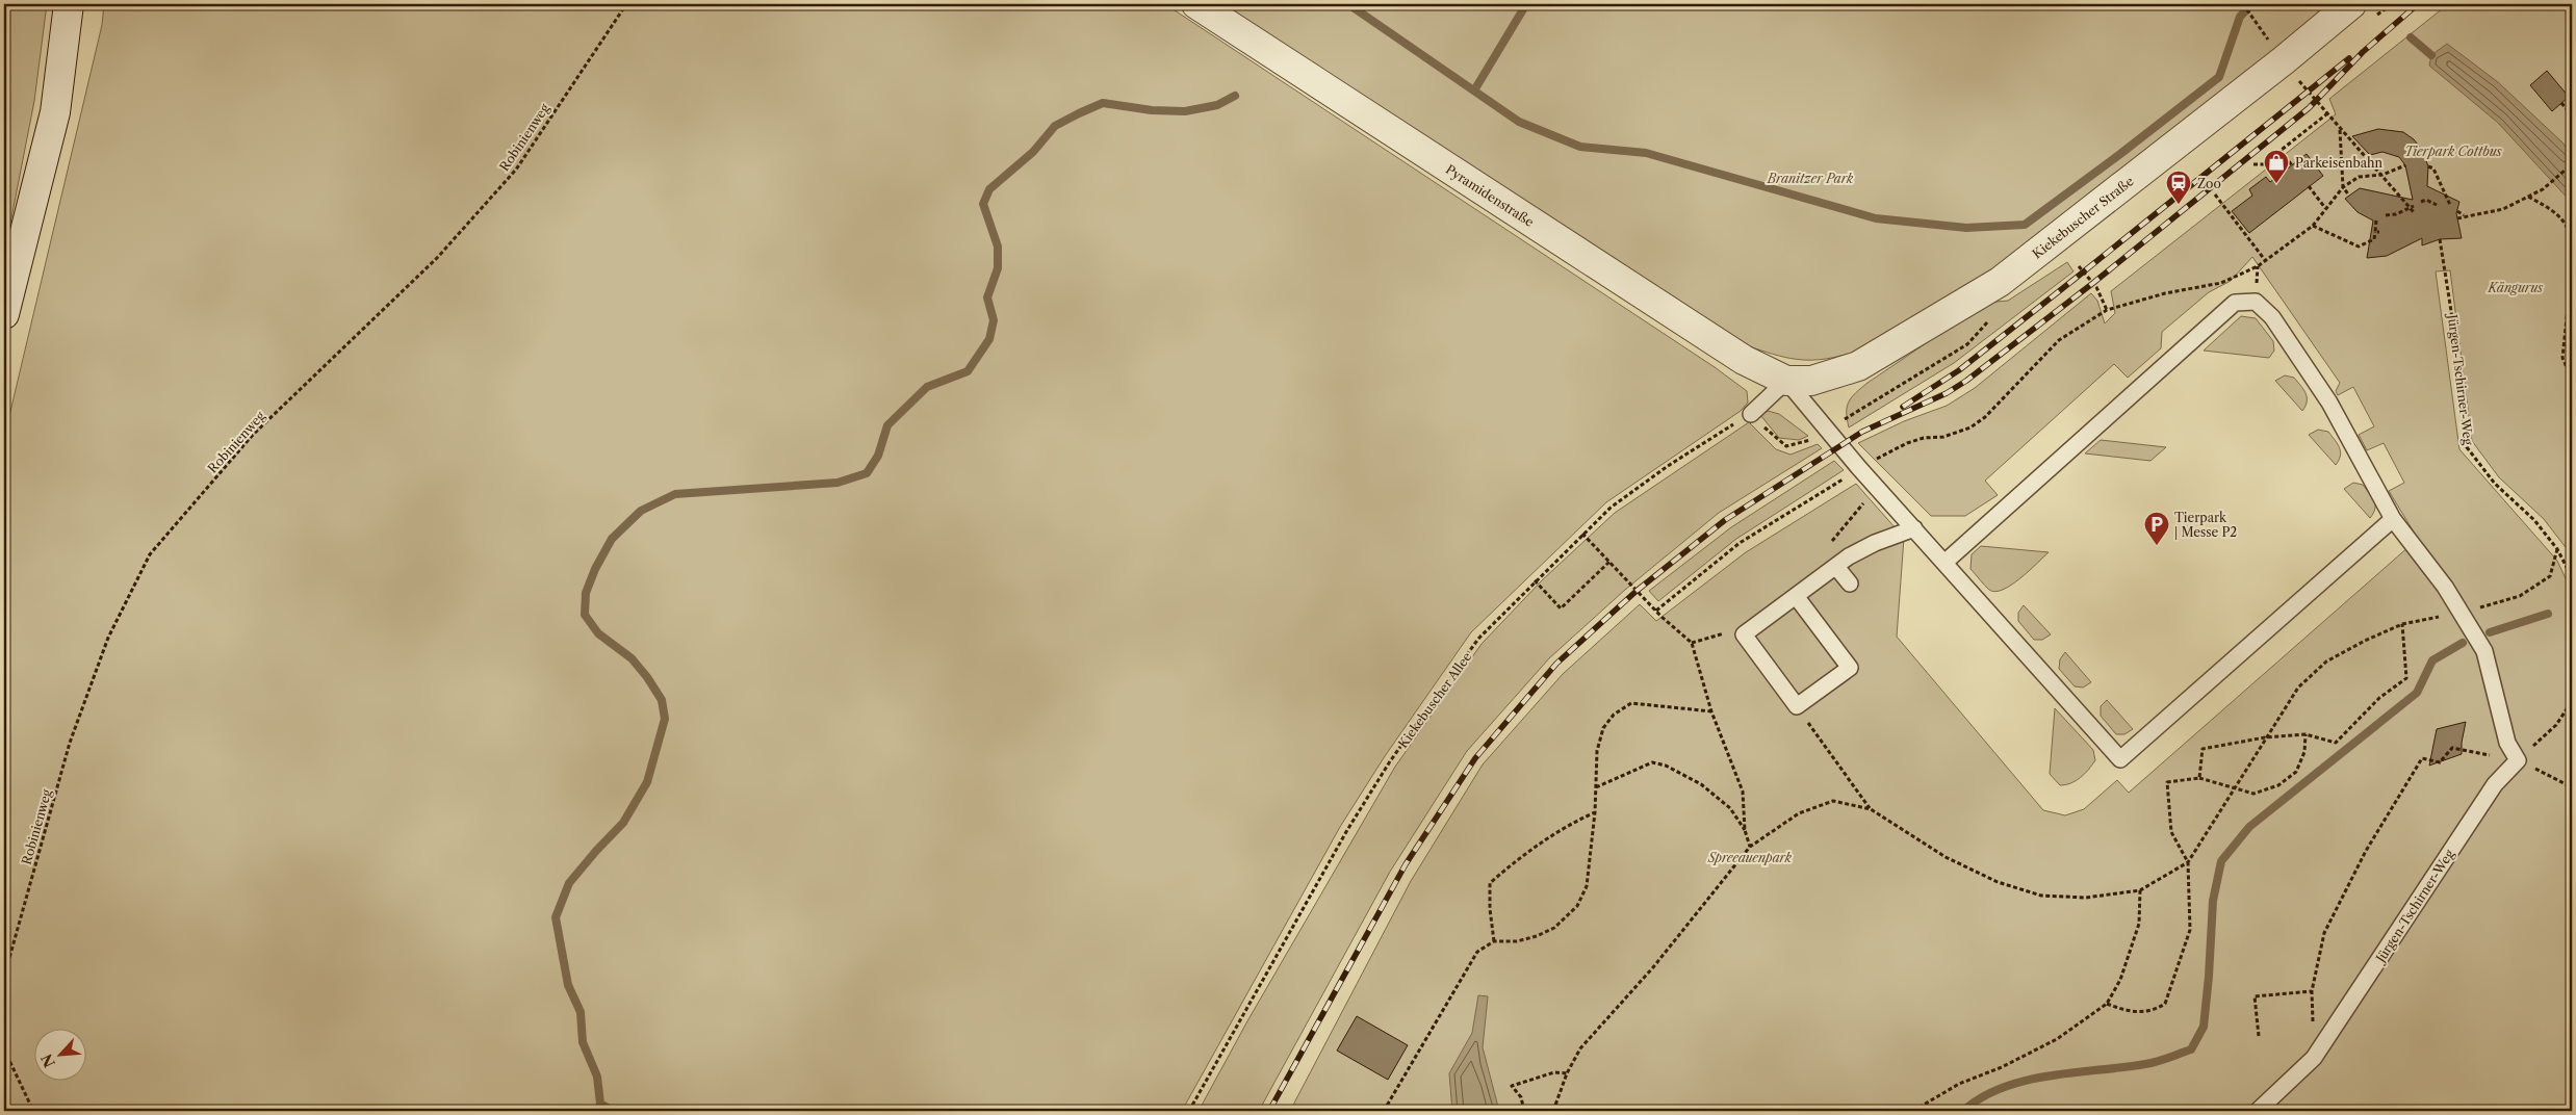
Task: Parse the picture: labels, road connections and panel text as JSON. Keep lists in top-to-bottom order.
{
  "streets": {
    "street": ["Pyramidenstraße", "Kiekebuscher Straße"],
    "lane": ["Jürgen-Tschirner-Weg"],
    "path": ["Robinienweg", "Kiekebuscher Allee"]
  },
  "crossings": [
    ["Pyramidenstraße", "Kiekebuscher Straße"]
  ],
  "parks": [
    "Tierpark Cottbus",
    "Branitzer Park",
    "Kängurus",
    "Spreeauenpark"
  ],
  "places": {
    "shop": ["Parkeisenbahn"],
    "station": ["Zoo"],
    "parking": ["Tierpark | Messe P2"]
  },
  "north": "bottom left"
}
